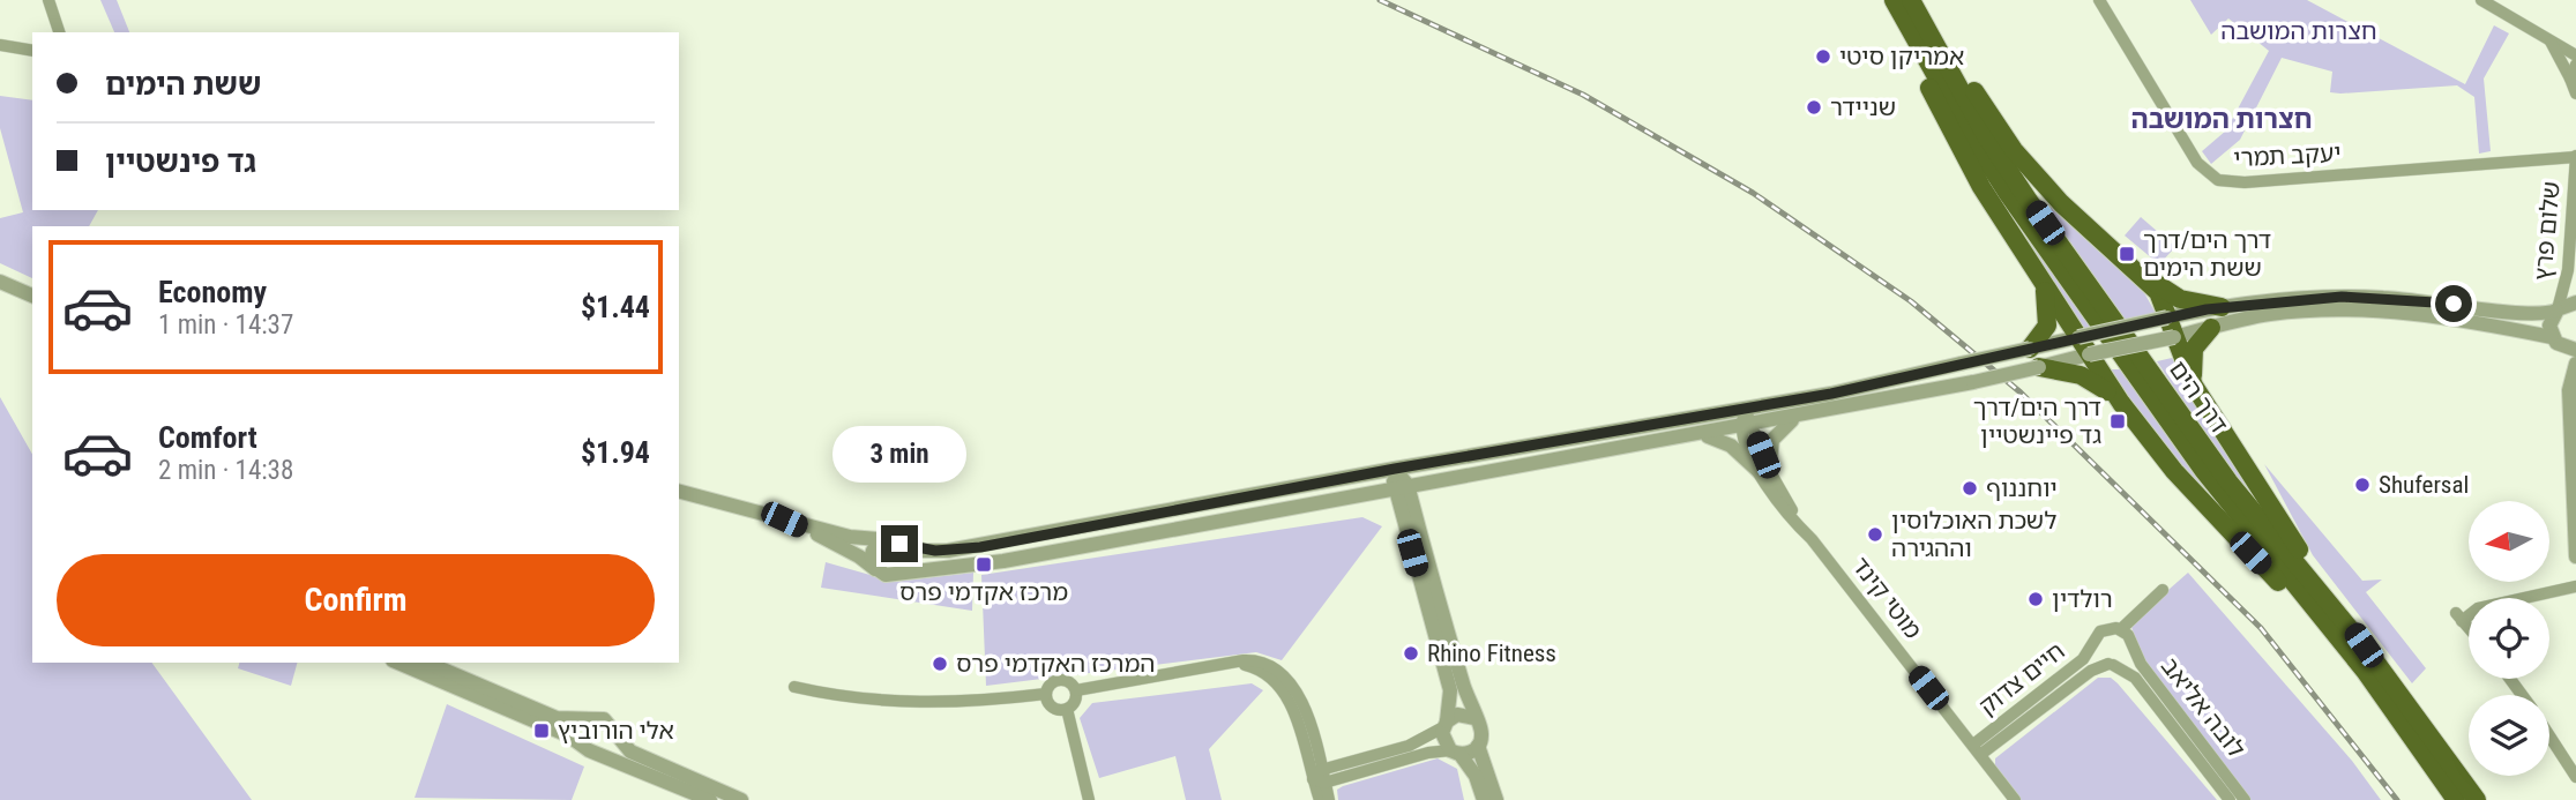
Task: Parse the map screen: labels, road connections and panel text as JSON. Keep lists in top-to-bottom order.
{
  "streets": {
    "main road": ["דרך הים"],
    "street": [
      "יעקב תמרי",
      "שלום פרץ",
      "מוטי קינד",
      "חיים צדוק",
      "לובה אליאב"
    ]
  },
  "crossings": [
    ["יעקב תמרי", "שלום פרץ"],
    ["מוטי קינד", "חיים צדוק"],
    ["חיים צדוק", "לובה אליאב"]
  ],
  "districts": ["חצרות המושבה"],
  "parks": ["חצרות המושבה"],
  "places": {
    "other": [
      "אמריקן סיטי",
      "שניידר",
      "Shufersal",
      "יוחננוף",
      "לשכת האוכלוסין וההגירה",
      "רולדין",
      "Rhino Fitness",
      "המרכז האקדמי פרס"
    ],
    "transit": [
      "דרך הים/דרך ששת הימים",
      "דרך הים/דרך גד פיינשטיין",
      "מרכז אקדמי פרס",
      "אלי הורוביץ"
    ]
  },
  "north": "left",
  "page": {
    "banner": ["ששת הימים", "גד פינשטיין"],
    "list": [
      {
        "name": "Economy",
        "note": "1 min · 14:37",
        "value": "$1.44"
      },
      {
        "name": "Comfort",
        "note": "2 min · 14:38",
        "value": "$1.94"
      }
    ],
    "bubble": "3 min",
    "buttons": "Confirm"
  }
}
